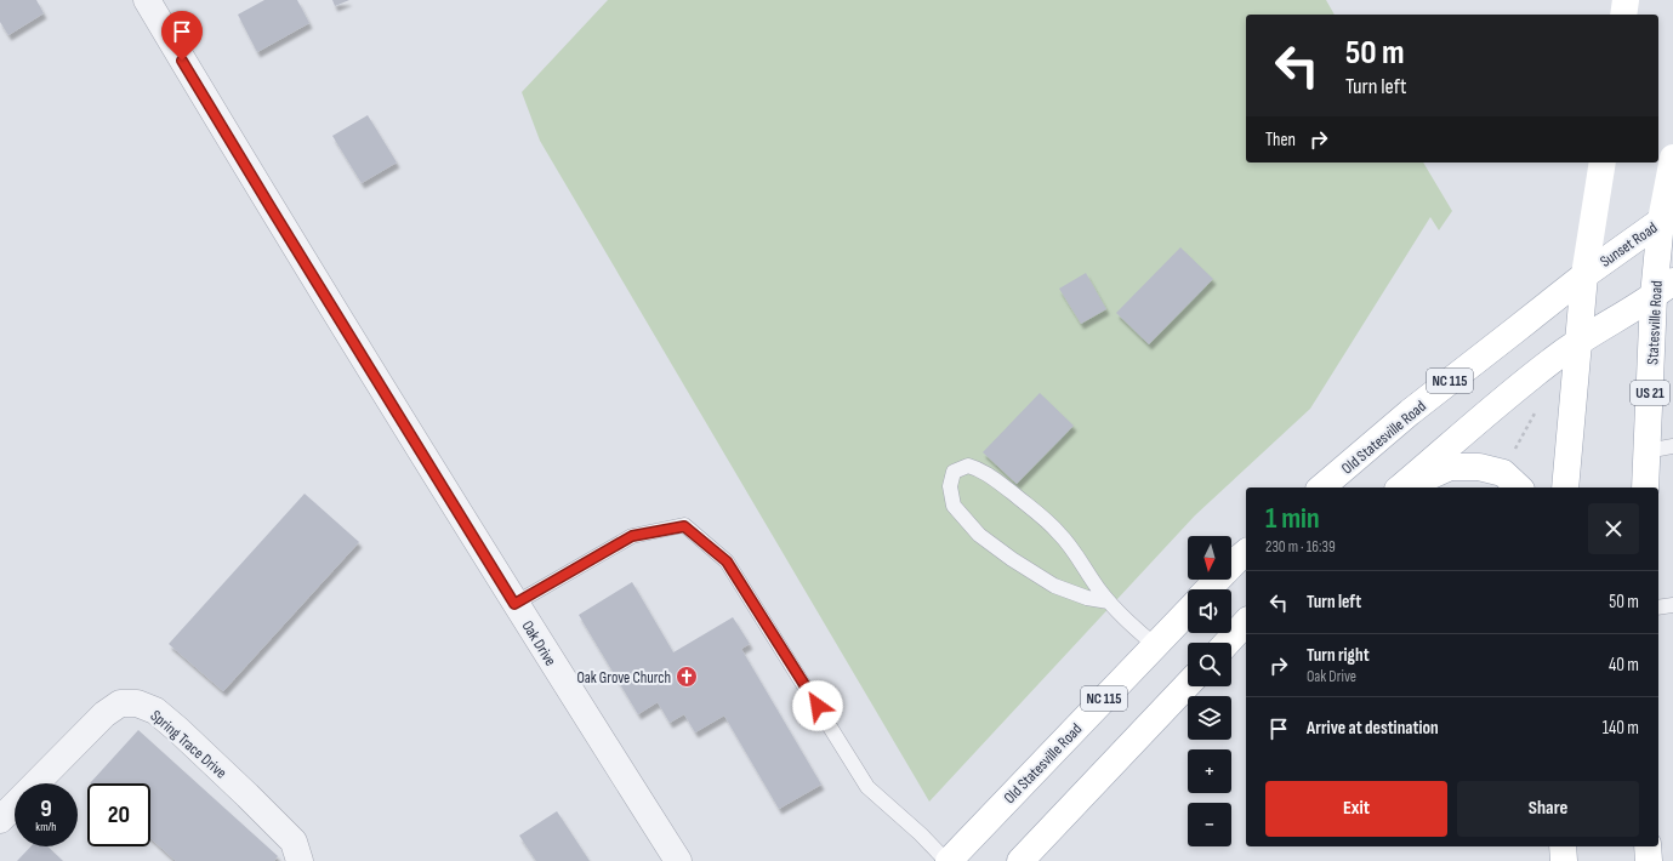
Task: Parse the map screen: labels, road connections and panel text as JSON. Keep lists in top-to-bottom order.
{
  "streets": {
    "main road": [
      "Sunset Road",
      "Statesville Road",
      "NC 115",
      "US 21",
      "Old Statesville Road"
    ],
    "street": ["Oak Drive", "Spring Trace Drive"]
  },
  "crossings": [
    ["Sunset Road", "Statesville Road"],
    ["Sunset Road", "Old Statesville Road"]
  ],
  "places": {
    "church": ["Oak Grove Church"]
  },
  "north": "bottom",
  "page": {
    "turn": ["50 m", "Turn left"],
    "then": "Then",
    "heading": ["1 min", "230 m · 16:39"],
    "map_buttons": ["+", "−"],
    "list": [
      {
        "name": "Turn left",
        "value": "50 m"
      },
      {
        "name": "Turn right",
        "note": "Oak Drive",
        "value": "40 m"
      },
      {
        "name": "Arrive at destination",
        "value": "140 m"
      }
    ],
    "buttons": ["Exit", "Share"],
    "speed": "9 km/h",
    "limit": "20"
  }
}
